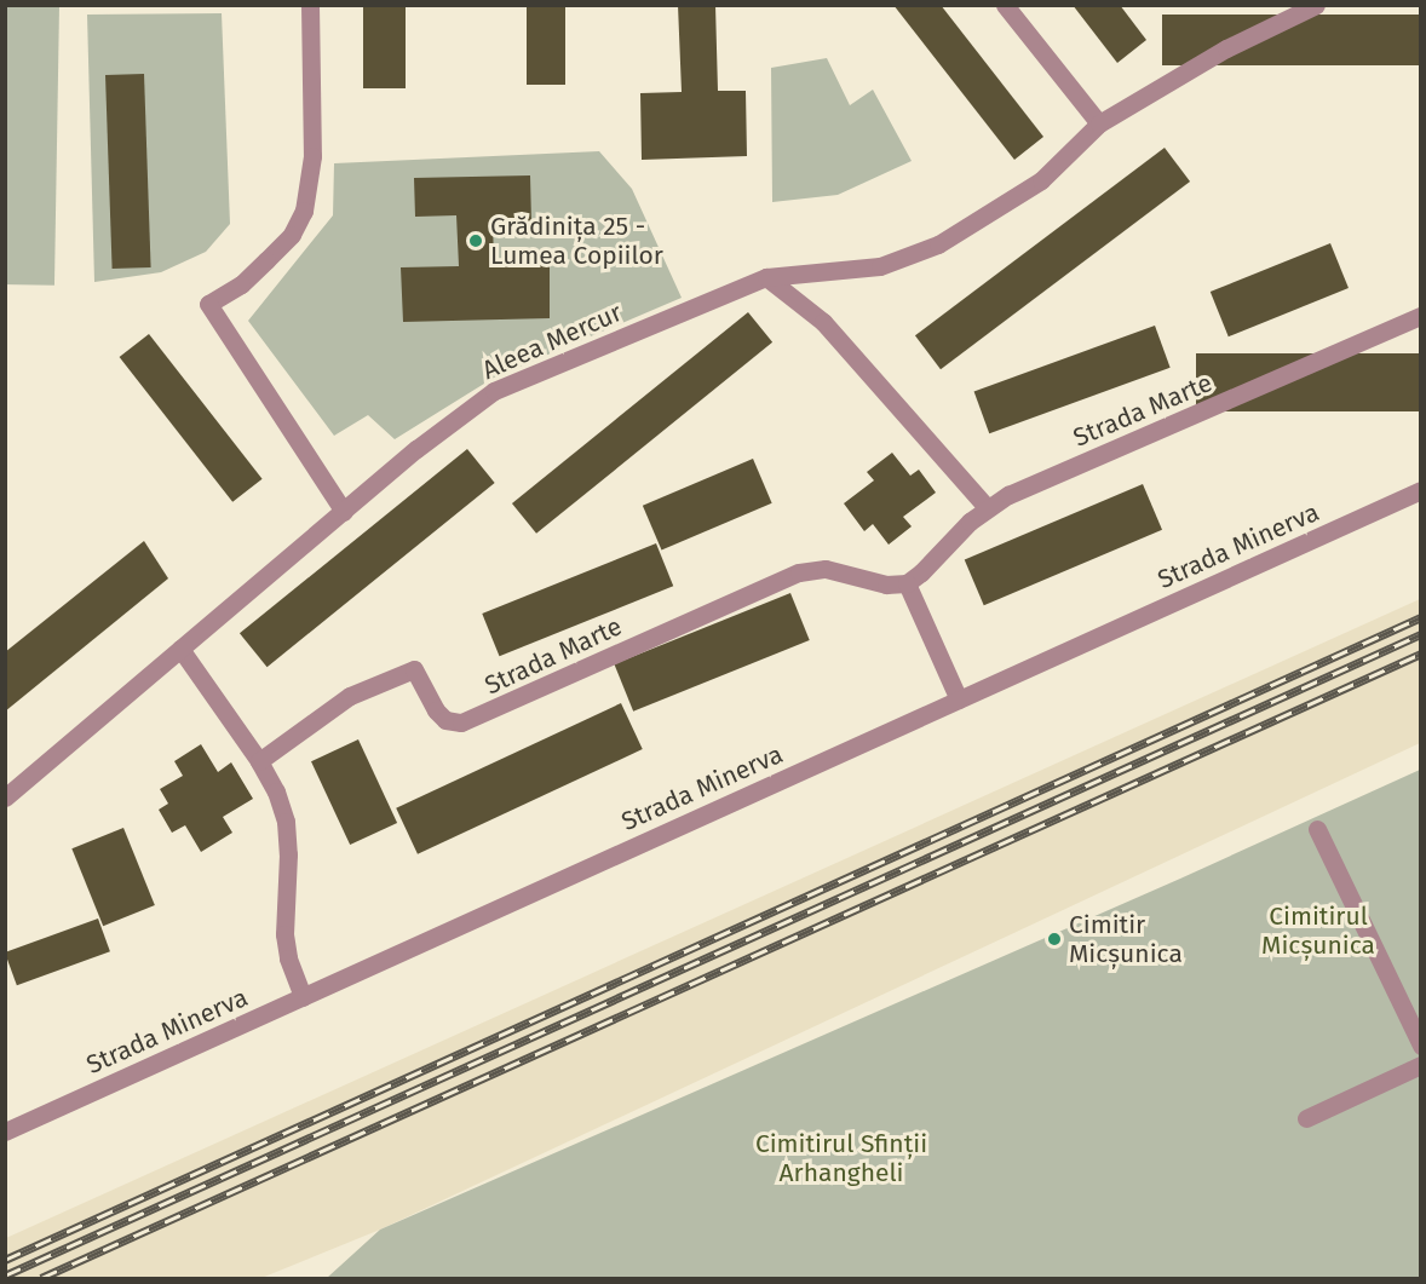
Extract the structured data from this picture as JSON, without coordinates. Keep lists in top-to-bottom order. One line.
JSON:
{"streets":{"street":["Aleea Mercur","Strada Marte","Strada Minerva"]},"parks":["Cimitirul Micșunica","Cimitirul Sfinții Arhangheli"],"places":["Grădinița 25 - Lumea Copiilor","Cimitir Micșunica"]}
